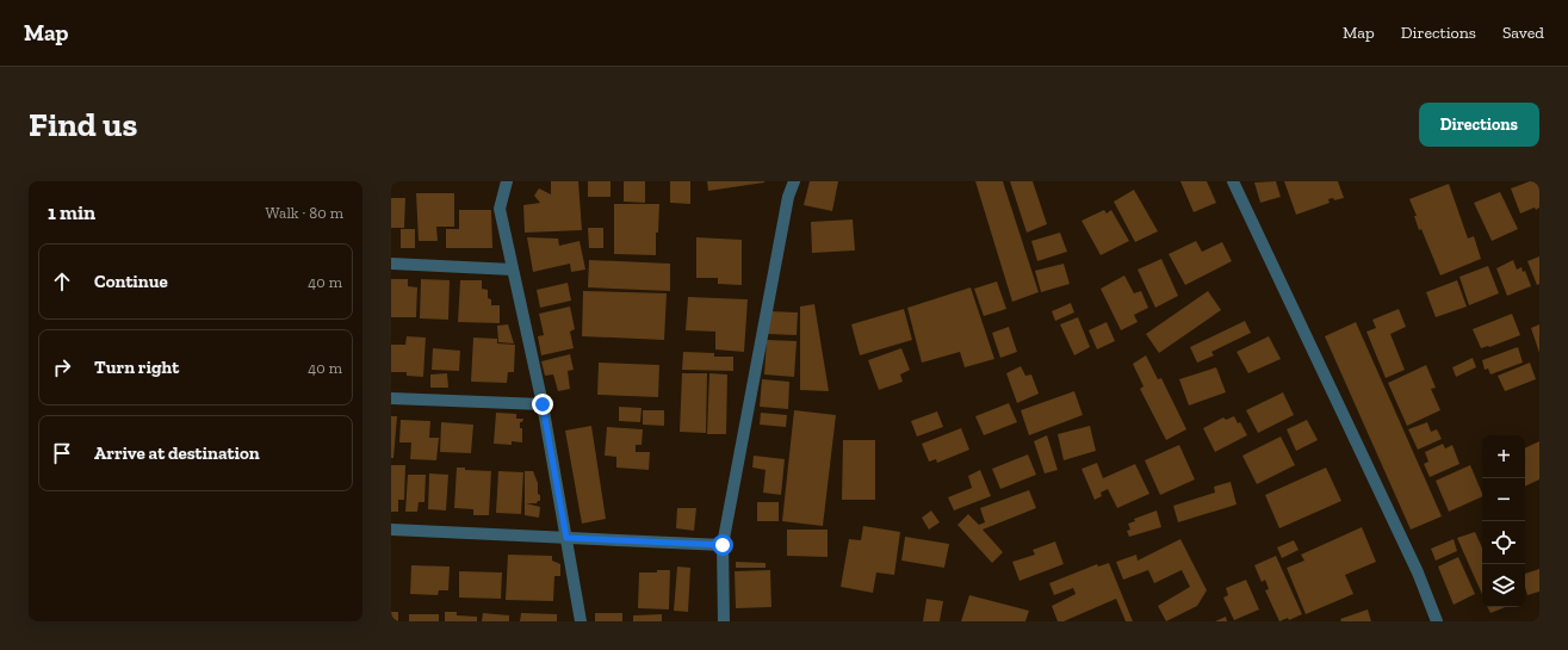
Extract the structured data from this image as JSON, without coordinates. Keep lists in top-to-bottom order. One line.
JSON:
{"page":{"header":"Map","nav":["Map","Directions","Saved"],"buttons":"Directions","title":"Find us","heading":["1 min","Walk · 80 m"],"list":[["Continue","40 m"],["Turn right","40 m"],"Arrive at destination"],"map_buttons":["+","−"]}}
